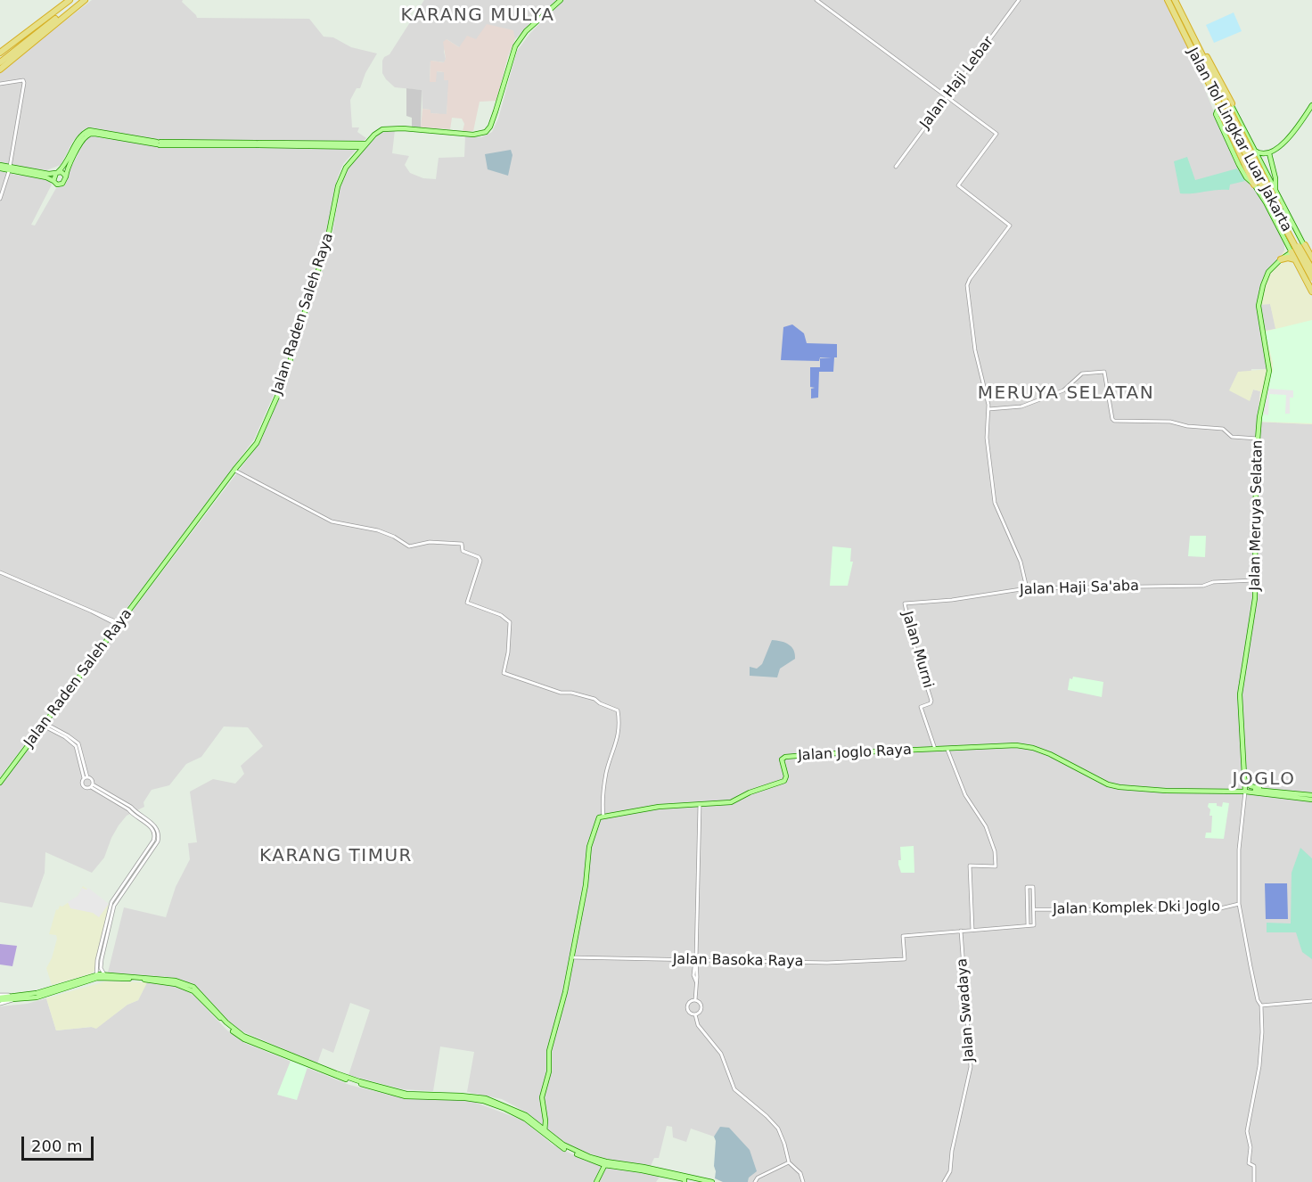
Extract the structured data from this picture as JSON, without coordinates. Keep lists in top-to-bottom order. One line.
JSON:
{"streets":{"highway":["Jalan Tol Lingkar Luar Jakarta"],"main road":["Jalan Raden Saleh Raya","Jalan Meruya Selatan","Jalan Joglo Raya"],"street":["Jalan Haji Lebar","Jalan Haji Sa'aba","Jalan Murni","Jalan Komplek Dki Joglo","Jalan Basoka Raya","Jalan Swadaya"]},"crossings":[["Jalan Meruya Selatan","Jalan Haji Sa'aba"],["Jalan Meruya Selatan","Jalan Joglo Raya"],["Jalan Haji Sa'aba","Jalan Murni"],["Jalan Murni","Jalan Joglo Raya"],["Jalan Basoka Raya","Jalan Swadaya"]],"districts":["KARANG MULYA","MERUYA SELATAN","JOGLO","KARANG TIMUR"],"scale_bar":"200 m"}
